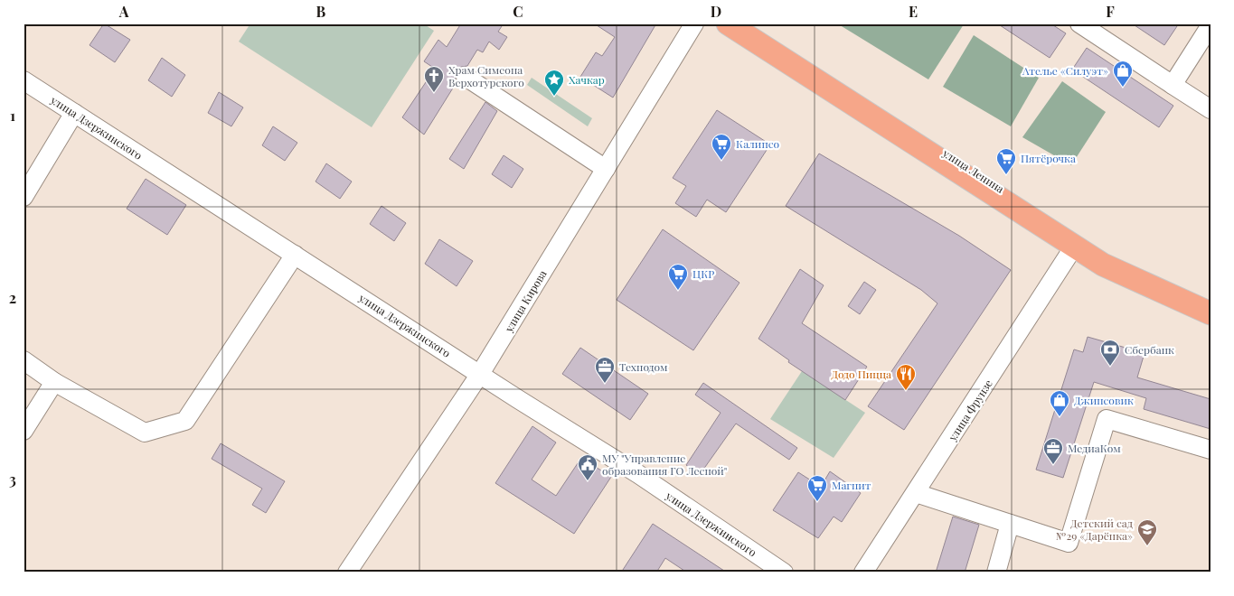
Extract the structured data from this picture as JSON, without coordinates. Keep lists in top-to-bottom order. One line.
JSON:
{"streets":{"main road":["улица Ленина"],"street":["улица Дзержинского","улица Кирова","улица Фрунзе"]},"crossings":[["улица Дзержинского","улица Кирова"],["улица Ленина","улица Фрунзе"]],"places":{"shop":["Ателье «Силуэт»","Джинсовик"],"church":["Храм Симеона Верхотурского"],"place":["Хачкар"],"supermarket":["Калипсо","Пятёрочка","ЦКР","Магнит"],"bank":["Сбербанк"],"office":["Технодом","МедиаКом"],"restaurant":["Додо Пицца"],"public building":["МУ \"Управление образования ГО Лесной\""],"school or university":["Детский сад №29 «Дарёнка»"]},"grid":{"columns":["A","B","C","D","E","F"],"rows":["1","2","3"]}}
